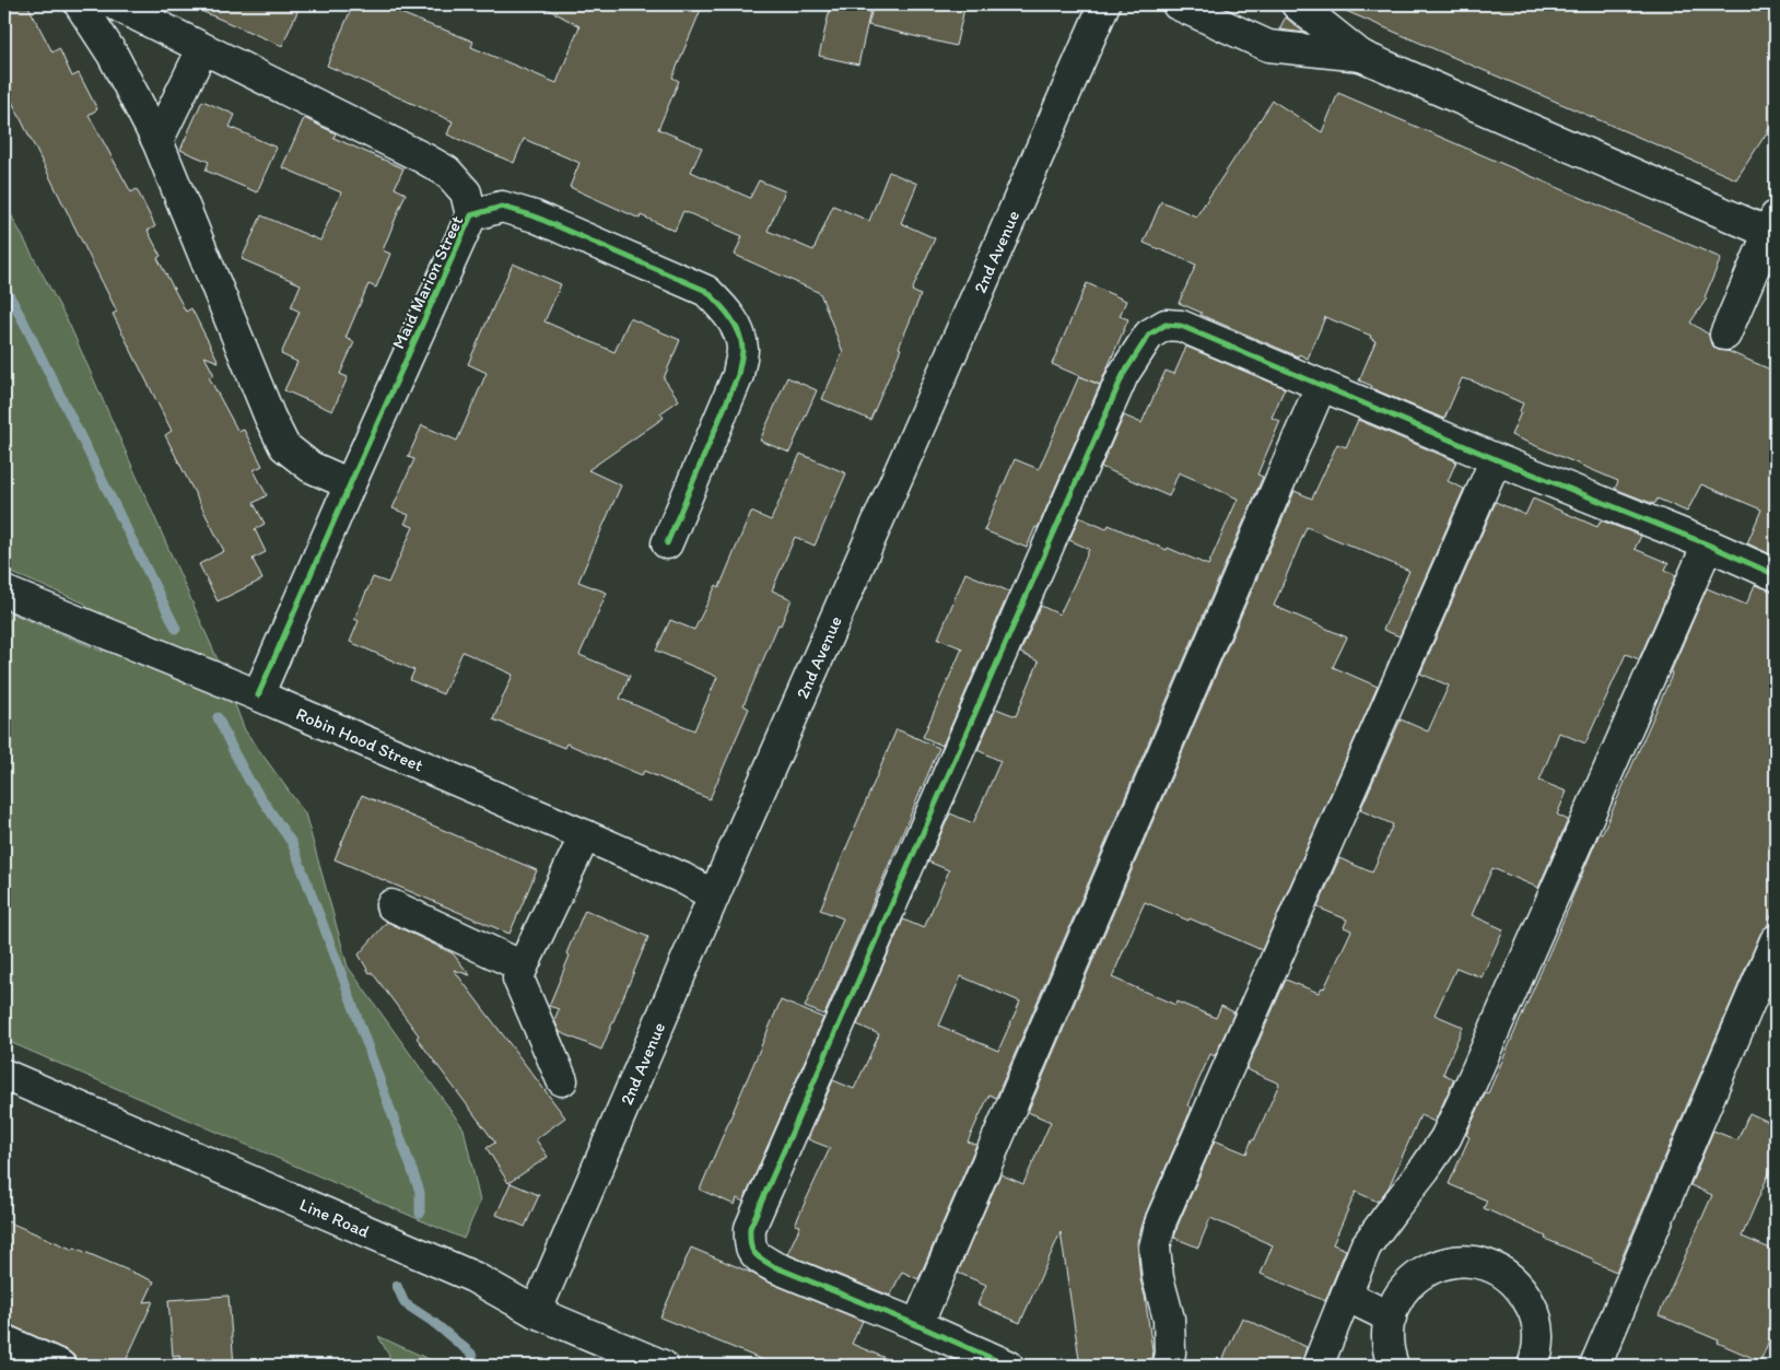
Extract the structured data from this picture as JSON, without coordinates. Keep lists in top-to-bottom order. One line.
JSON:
{"streets":{"street":["2nd Avenue","Maid Marion Street","Robin Hood Street","Line Road"]},"crossings":[["2nd Avenue","Robin Hood Street"],["2nd Avenue","Line Road"],["Maid Marion Street","Robin Hood Street"]]}
